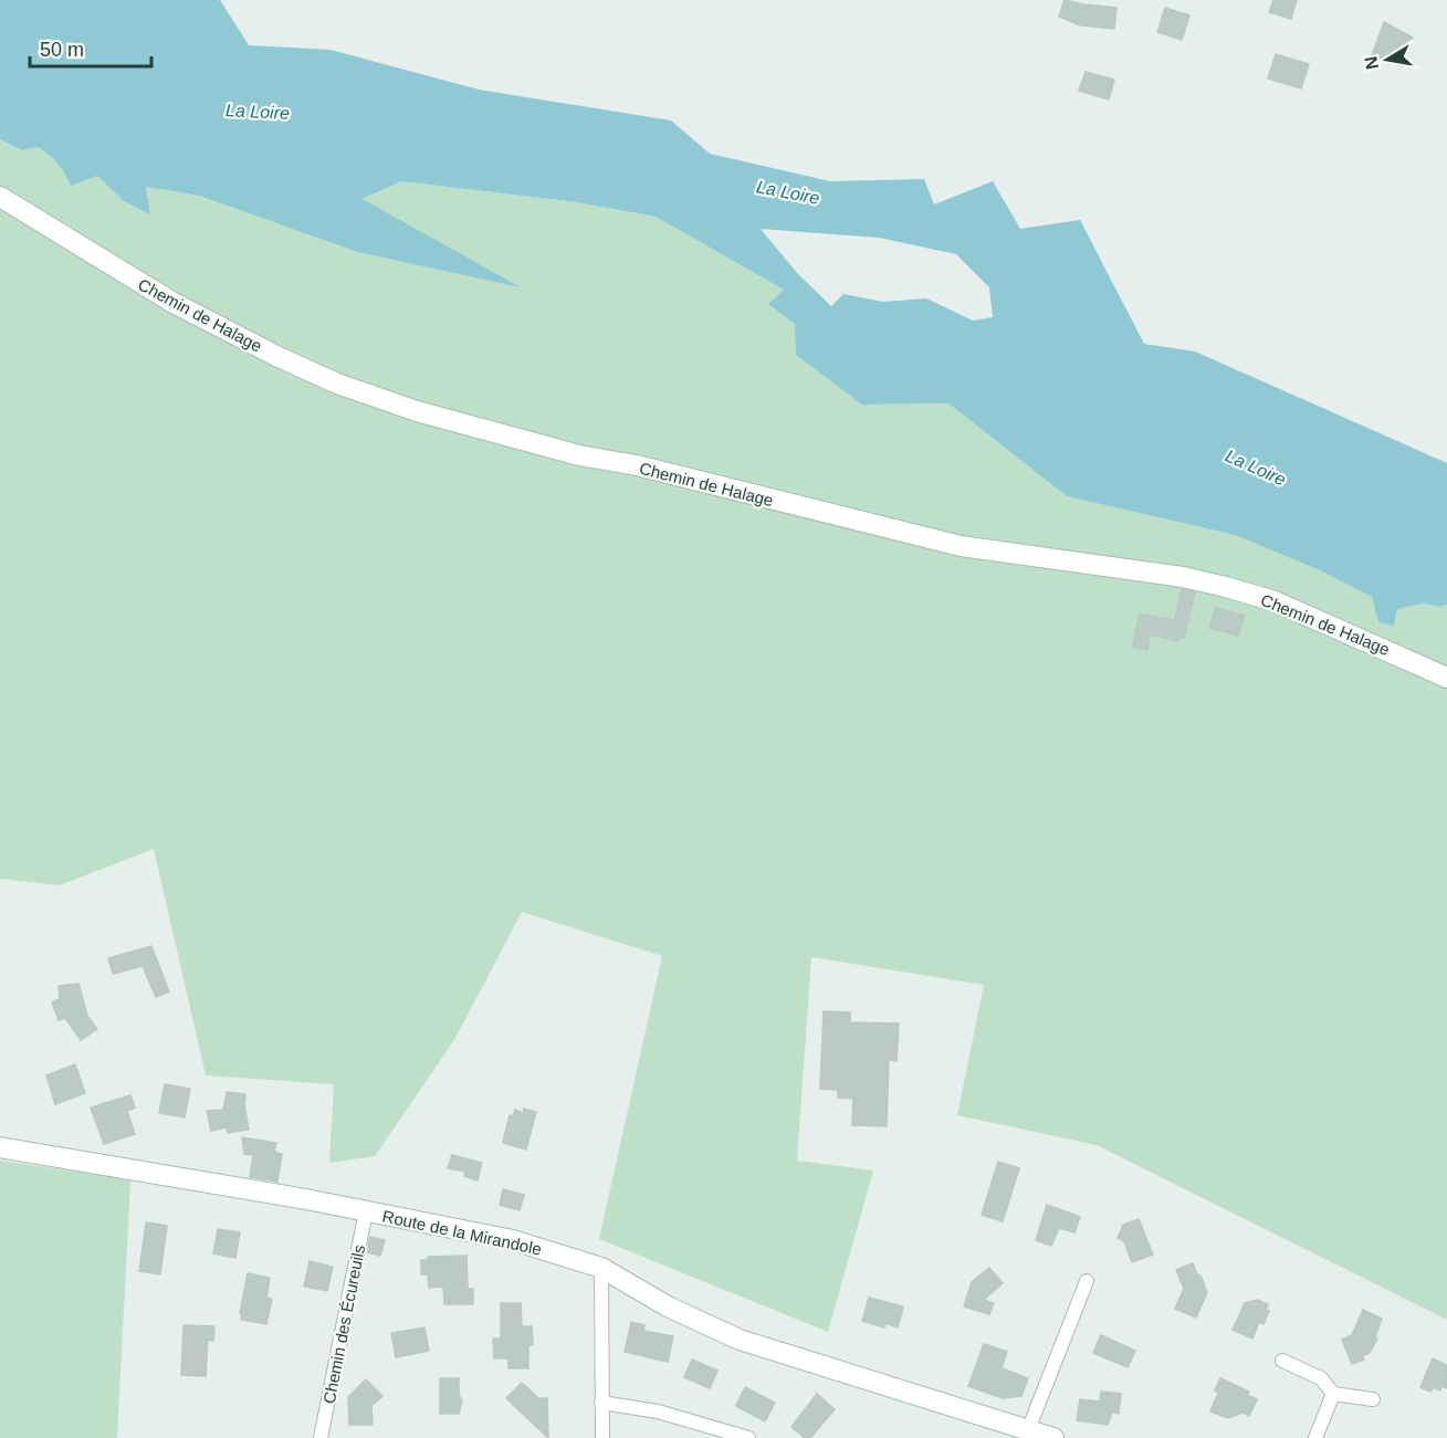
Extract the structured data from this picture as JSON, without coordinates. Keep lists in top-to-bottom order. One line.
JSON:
{"streets":{"main road":["Chemin de Halage","Route de la Mirandole"],"street":["Chemin des Écureuils"]},"crossings":[["Route de la Mirandole","Chemin des Écureuils"]],"water":["La Loire"],"scale_bar":"50 m","north":"left"}
